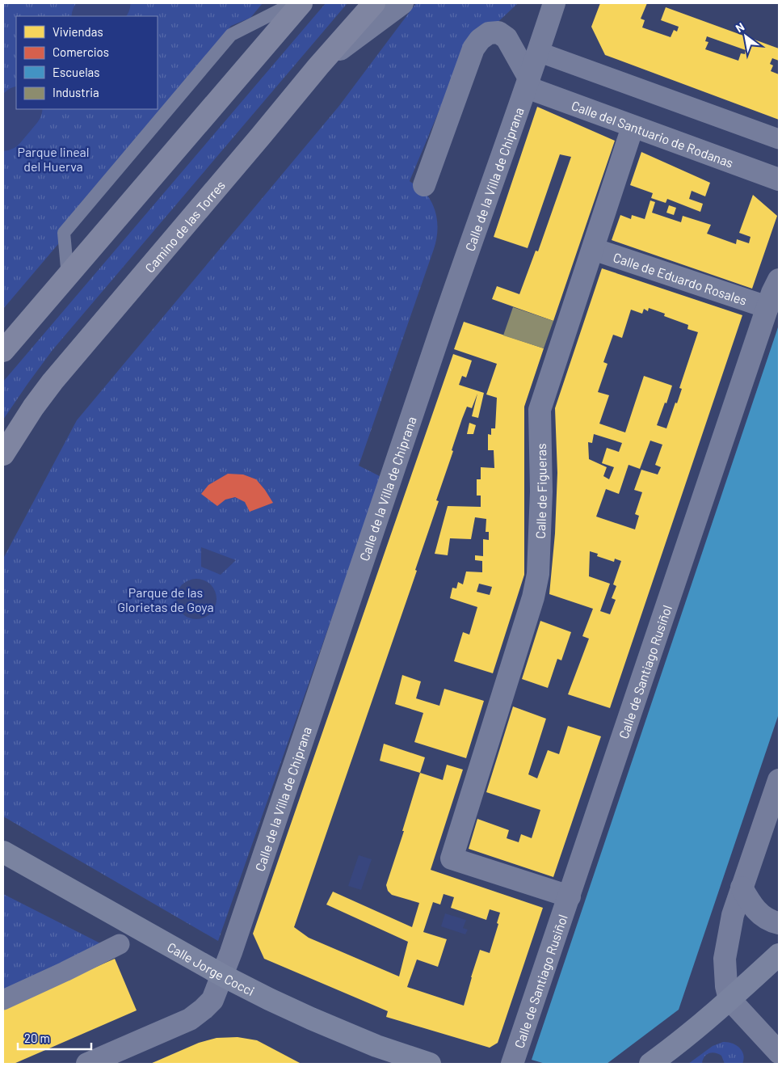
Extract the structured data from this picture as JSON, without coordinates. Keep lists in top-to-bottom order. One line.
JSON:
{"streets":{"main road":["Camino de las Torres","Calle Jorge Cocci"],"street":["Calle del Santuario de Rodanas","Calle de la Villa de Chiprana","Calle de Eduardo Rosales","Calle de Figueras","Calle de Santiago Rusiñol"]},"crossings":[["Calle del Santuario de Rodanas","Calle de la Villa de Chiprana"],["Calle del Santuario de Rodanas","Calle de Figueras"],["Calle de la Villa de Chiprana","Calle Jorge Cocci"],["Calle de Eduardo Rosales","Calle de Figueras"],["Calle de Eduardo Rosales","Calle de Santiago Rusiñol"],["Calle de Figueras","Calle de Santiago Rusiñol"]],"parks":["Parque lineal del Huerva","Parque de las Glorietas de Goya"],"legend":["Viviendas","Comercios","Escuelas","Industria"],"scale_bar":"20 m","north":"top left"}
